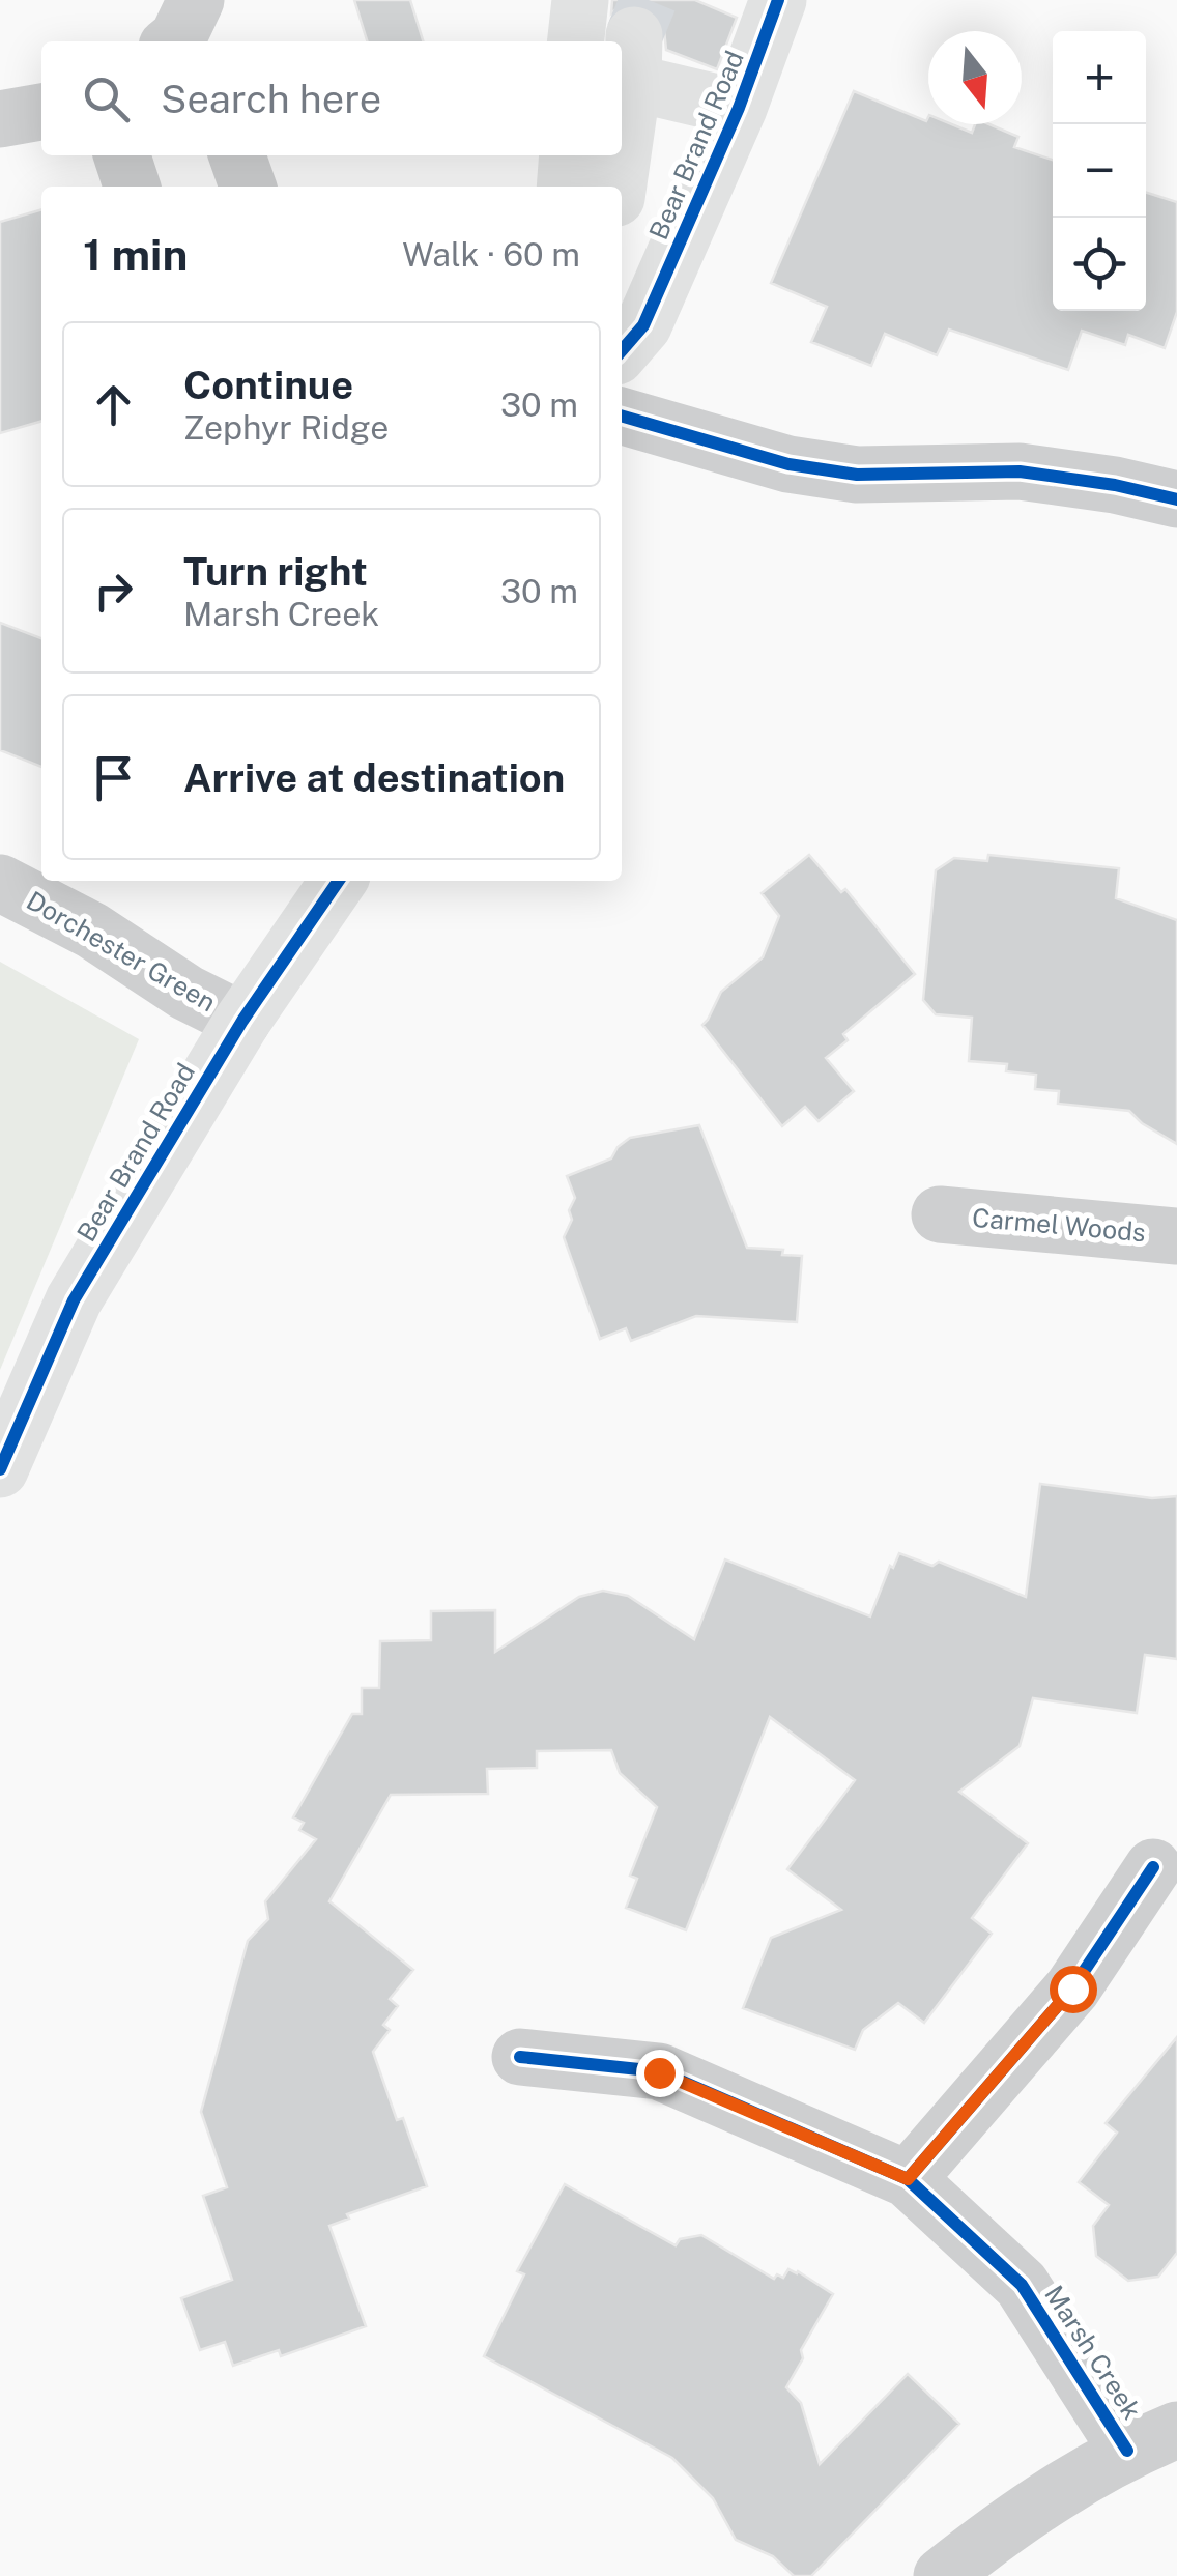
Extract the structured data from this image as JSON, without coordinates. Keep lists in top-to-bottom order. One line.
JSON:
{"streets":{"street":["Bear Brand Road","Dorchester Green","Carmel Woods","Marsh Creek"]},"crossings":[["Bear Brand Road","Dorchester Green"]],"north":"bottom","page":{"map_buttons":["+","−"],"search":"Search here","heading":["1 min","Walk · 60 m"],"list":[["Continue","Zephyr Ridge","30 m"],["Turn right","Marsh Creek","30 m"],"Arrive at destination"]}}
